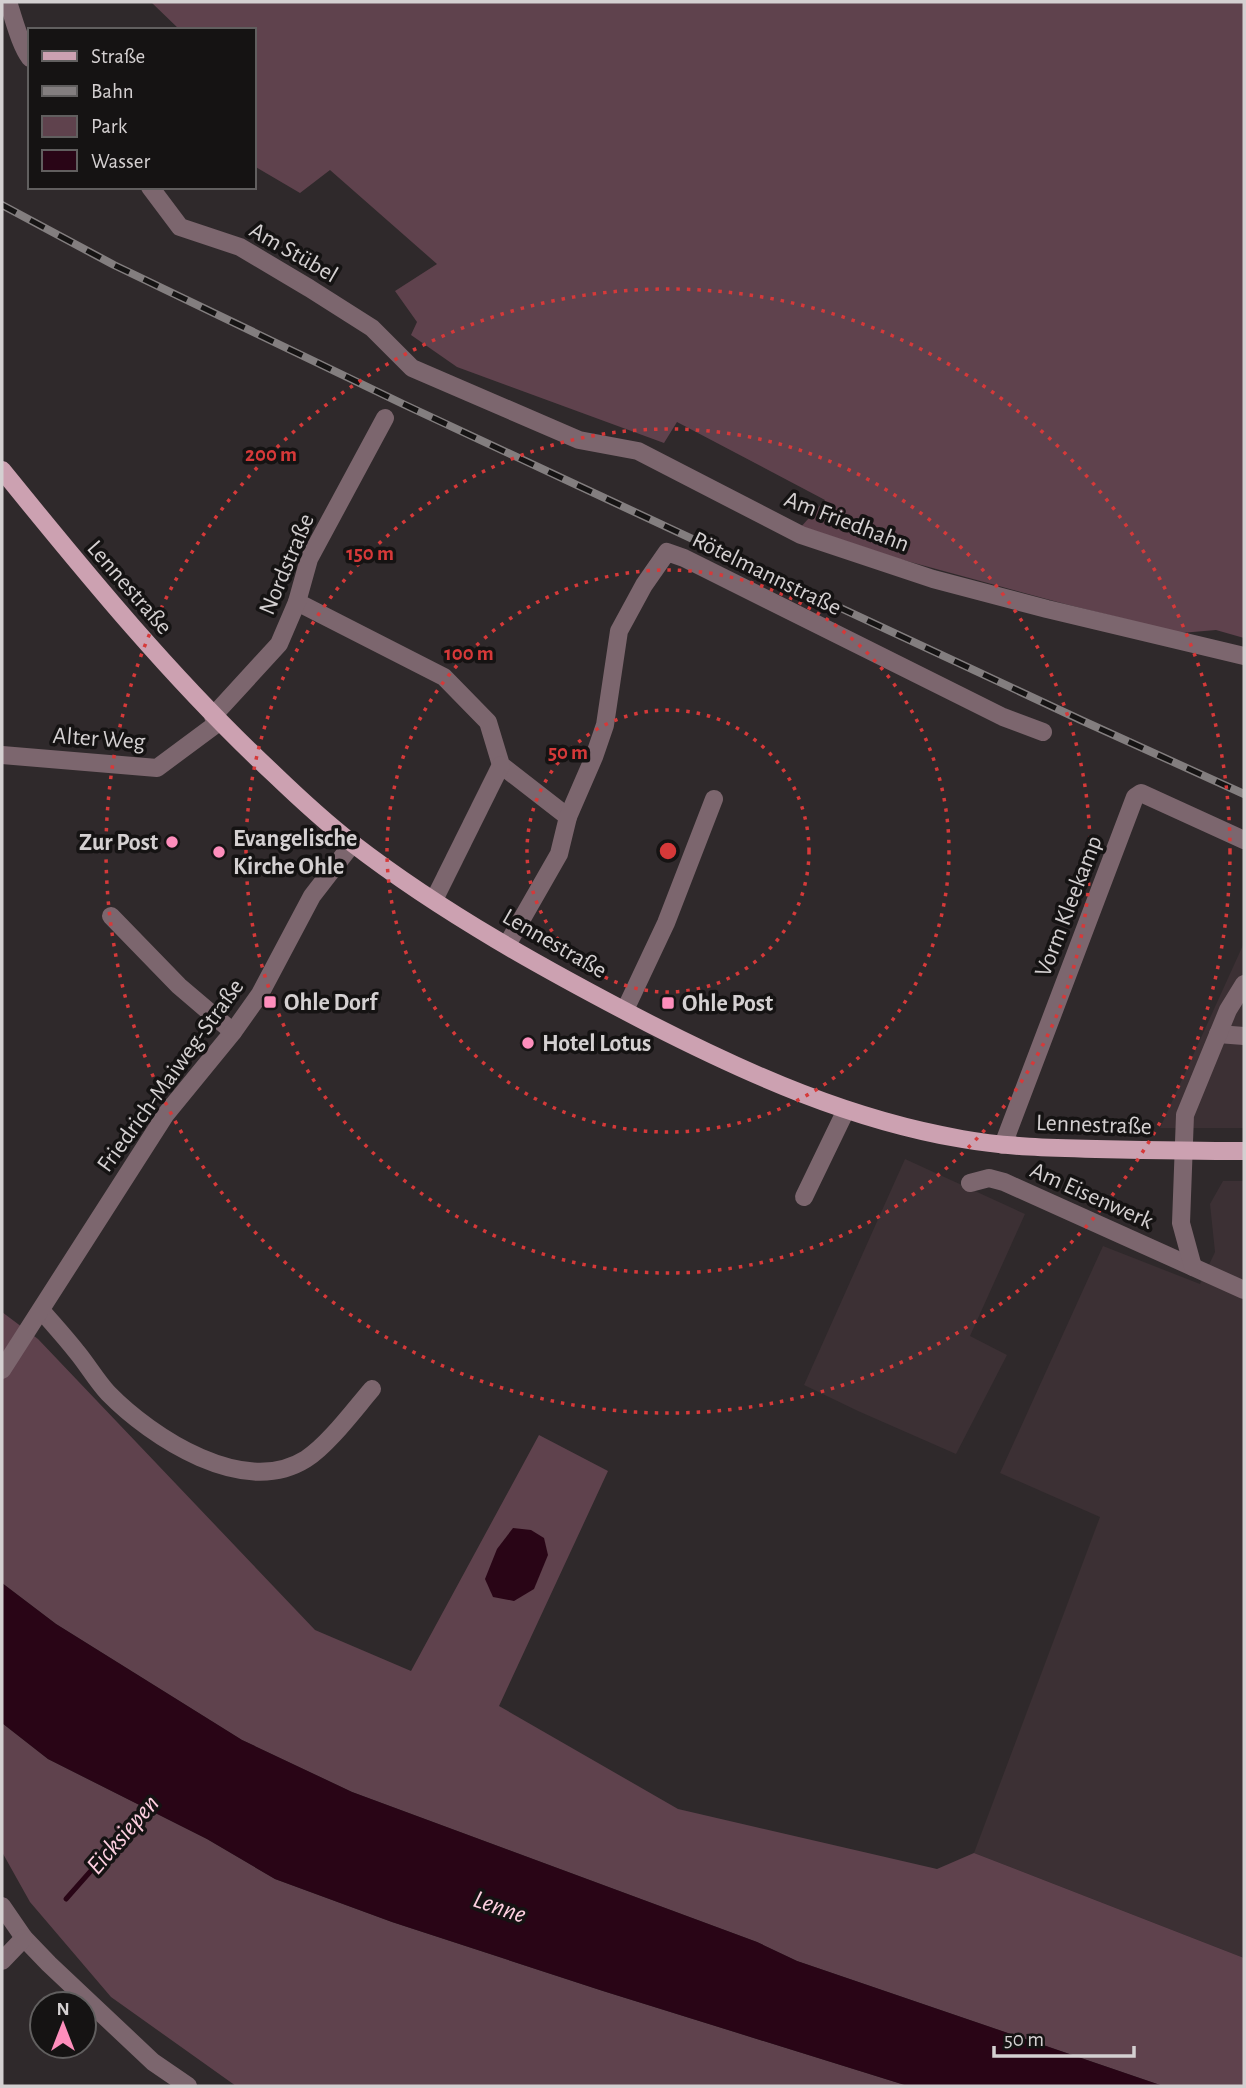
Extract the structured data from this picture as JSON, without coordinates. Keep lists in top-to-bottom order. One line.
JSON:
{"streets":{"main road":["Lennestraße"],"street":["Am Stübel","Am Friedhahn","Nordstraße","Rötelmannstraße","Alter Weg","Vorm Kleekamp","Friedrich-Maiweg-Straße","Am Eisenwerk"]},"crossings":[["Am Stübel","Am Friedhahn"],["Nordstraße","Lennestraße"],["Nordstraße","Alter Weg"],["Rötelmannstraße","Lennestraße"],["Lennestraße","Alter Weg"],["Lennestraße","Vorm Kleekamp"],["Lennestraße","Friedrich-Maiweg-Straße"],["Lennestraße","Am Eisenwerk"]],"water":["Eicksiepen","Lenne"],"places":{"other":["Zur Post","Evangelische Kirche Ohle","Hotel Lotus"],"transit":["Ohle Dorf","Ohle Post"]},"legend":["Straße","Bahn","Park","Wasser"],"scale_bar":"50 m","north":"top","rings":["200 m","150 m","100 m","50 m"]}
